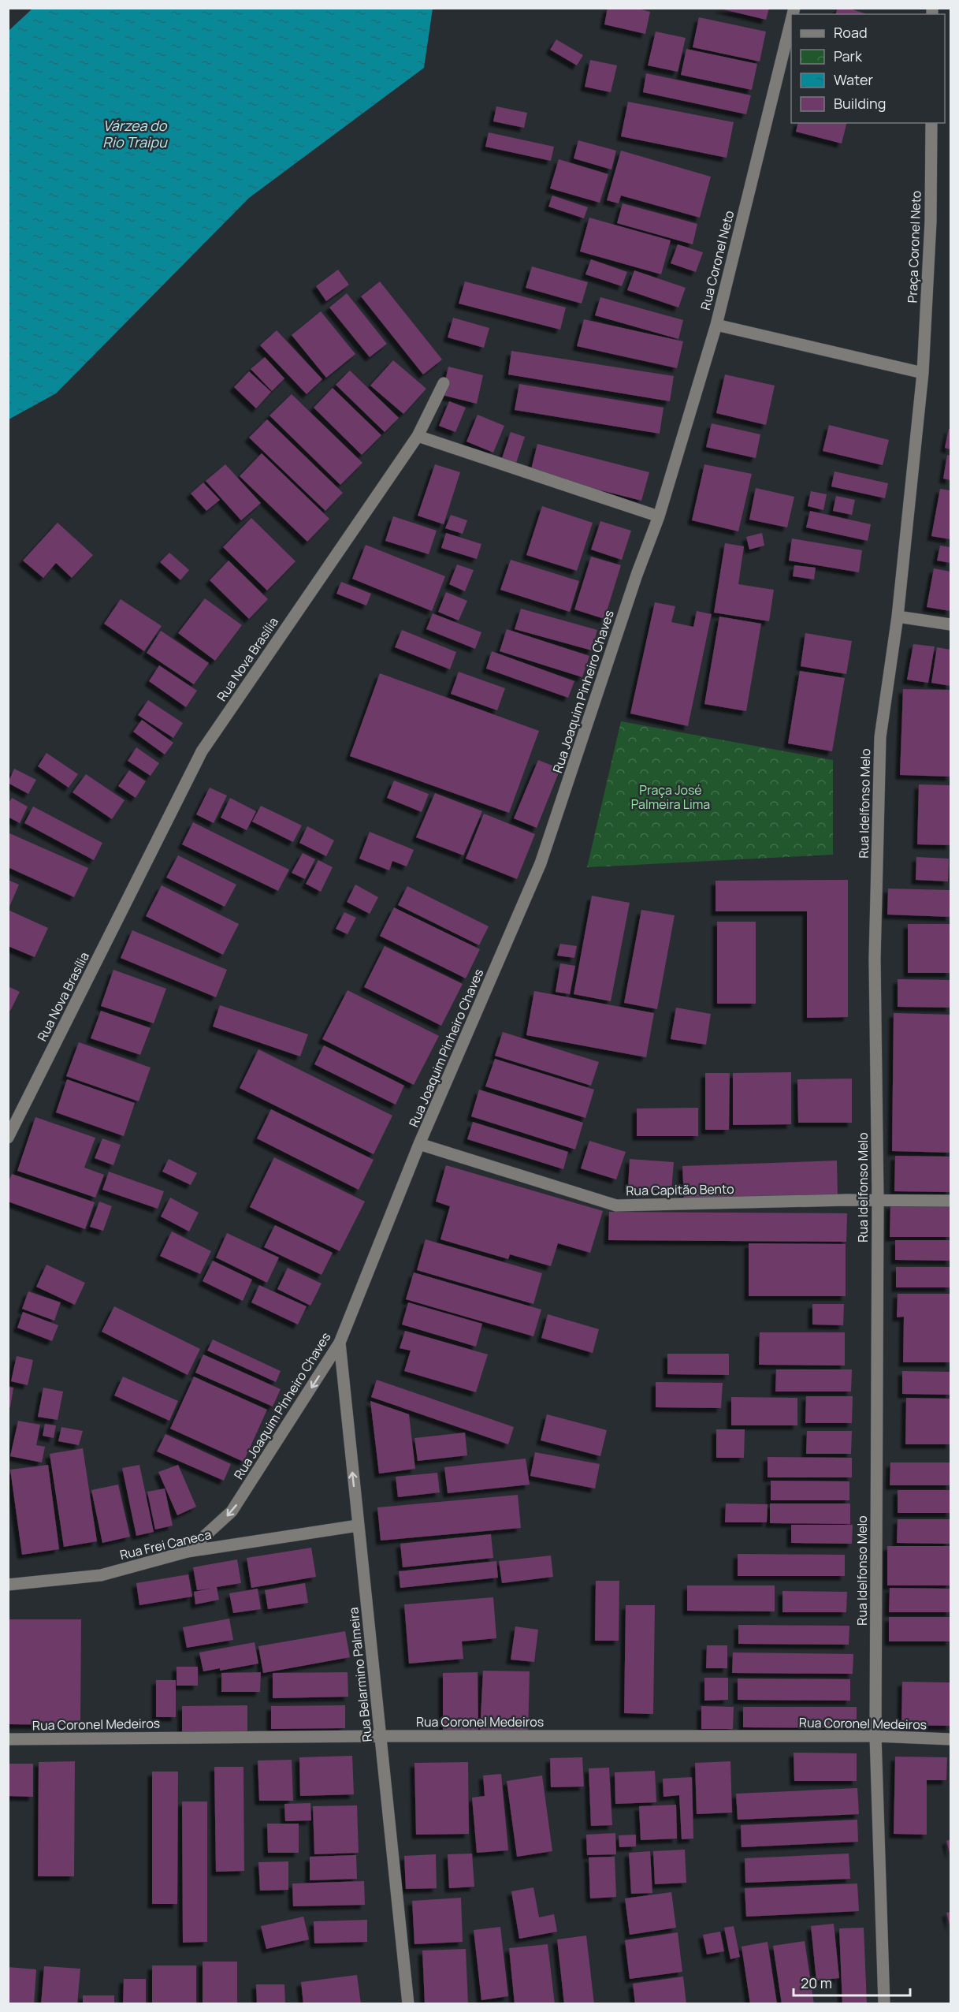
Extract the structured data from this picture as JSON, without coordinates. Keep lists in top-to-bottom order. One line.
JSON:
{"streets":{"street":["Praça Coronel Neto","Rua Coronel Neto","Rua Nova Brasília","Rua Joaquim Pinheiro Chaves","Rua Idelfonso Melo","Rua Capitão Bento","Rua Frei Caneca","Rua Belarmino Palmeira","Rua Coronel Medeiros"]},"crossings":[["Praça Coronel Neto","Rua Idelfonso Melo"],["Rua Coronel Neto","Rua Joaquim Pinheiro Chaves"],["Rua Joaquim Pinheiro Chaves","Rua Capitão Bento"],["Rua Joaquim Pinheiro Chaves","Rua Frei Caneca"],["Rua Joaquim Pinheiro Chaves","Rua Belarmino Palmeira"],["Rua Idelfonso Melo","Rua Capitão Bento"],["Rua Idelfonso Melo","Rua Coronel Medeiros"],["Rua Frei Caneca","Rua Belarmino Palmeira"],["Rua Belarmino Palmeira","Rua Coronel Medeiros"]],"water":["Várzea do Rio Traipu"],"parks":["Praça José Palmeira Lima"],"legend":["Road","Park","Water","Building"],"scale_bar":"20 m"}
